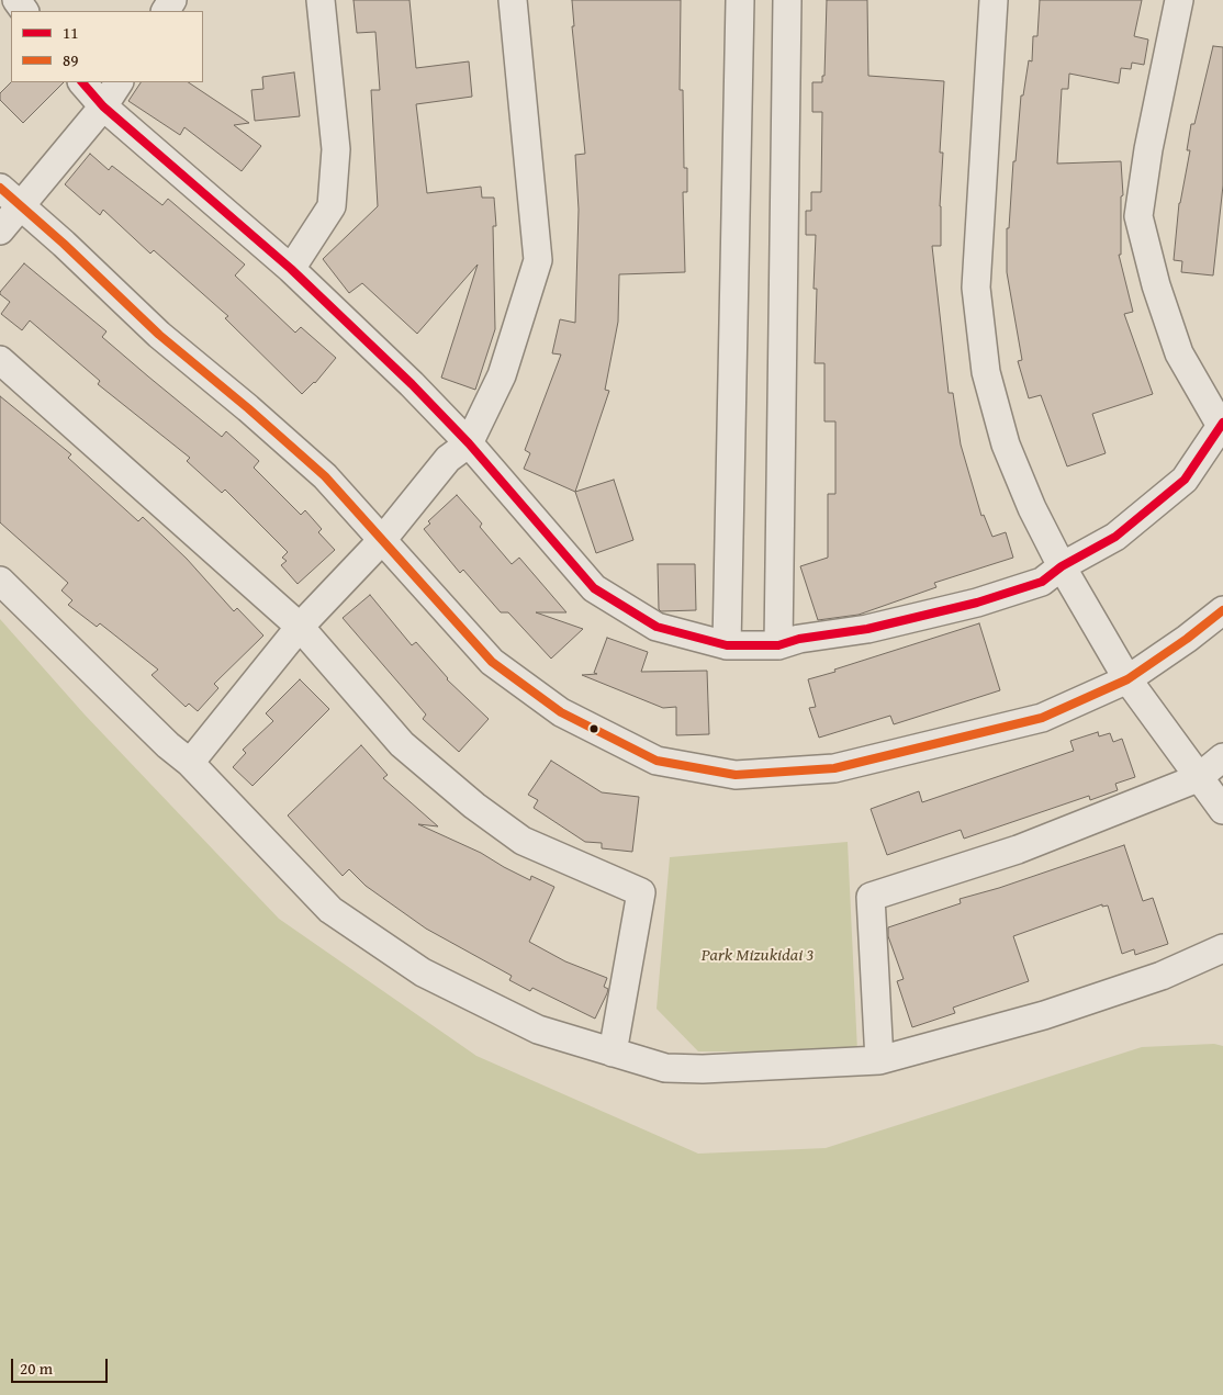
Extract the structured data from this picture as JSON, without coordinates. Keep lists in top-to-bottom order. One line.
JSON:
{"parks":["Park Mizukidai 3"],"lines":["transit line 11","transit line 89"],"legend":["11","89"],"scale_bar":"20 m"}
